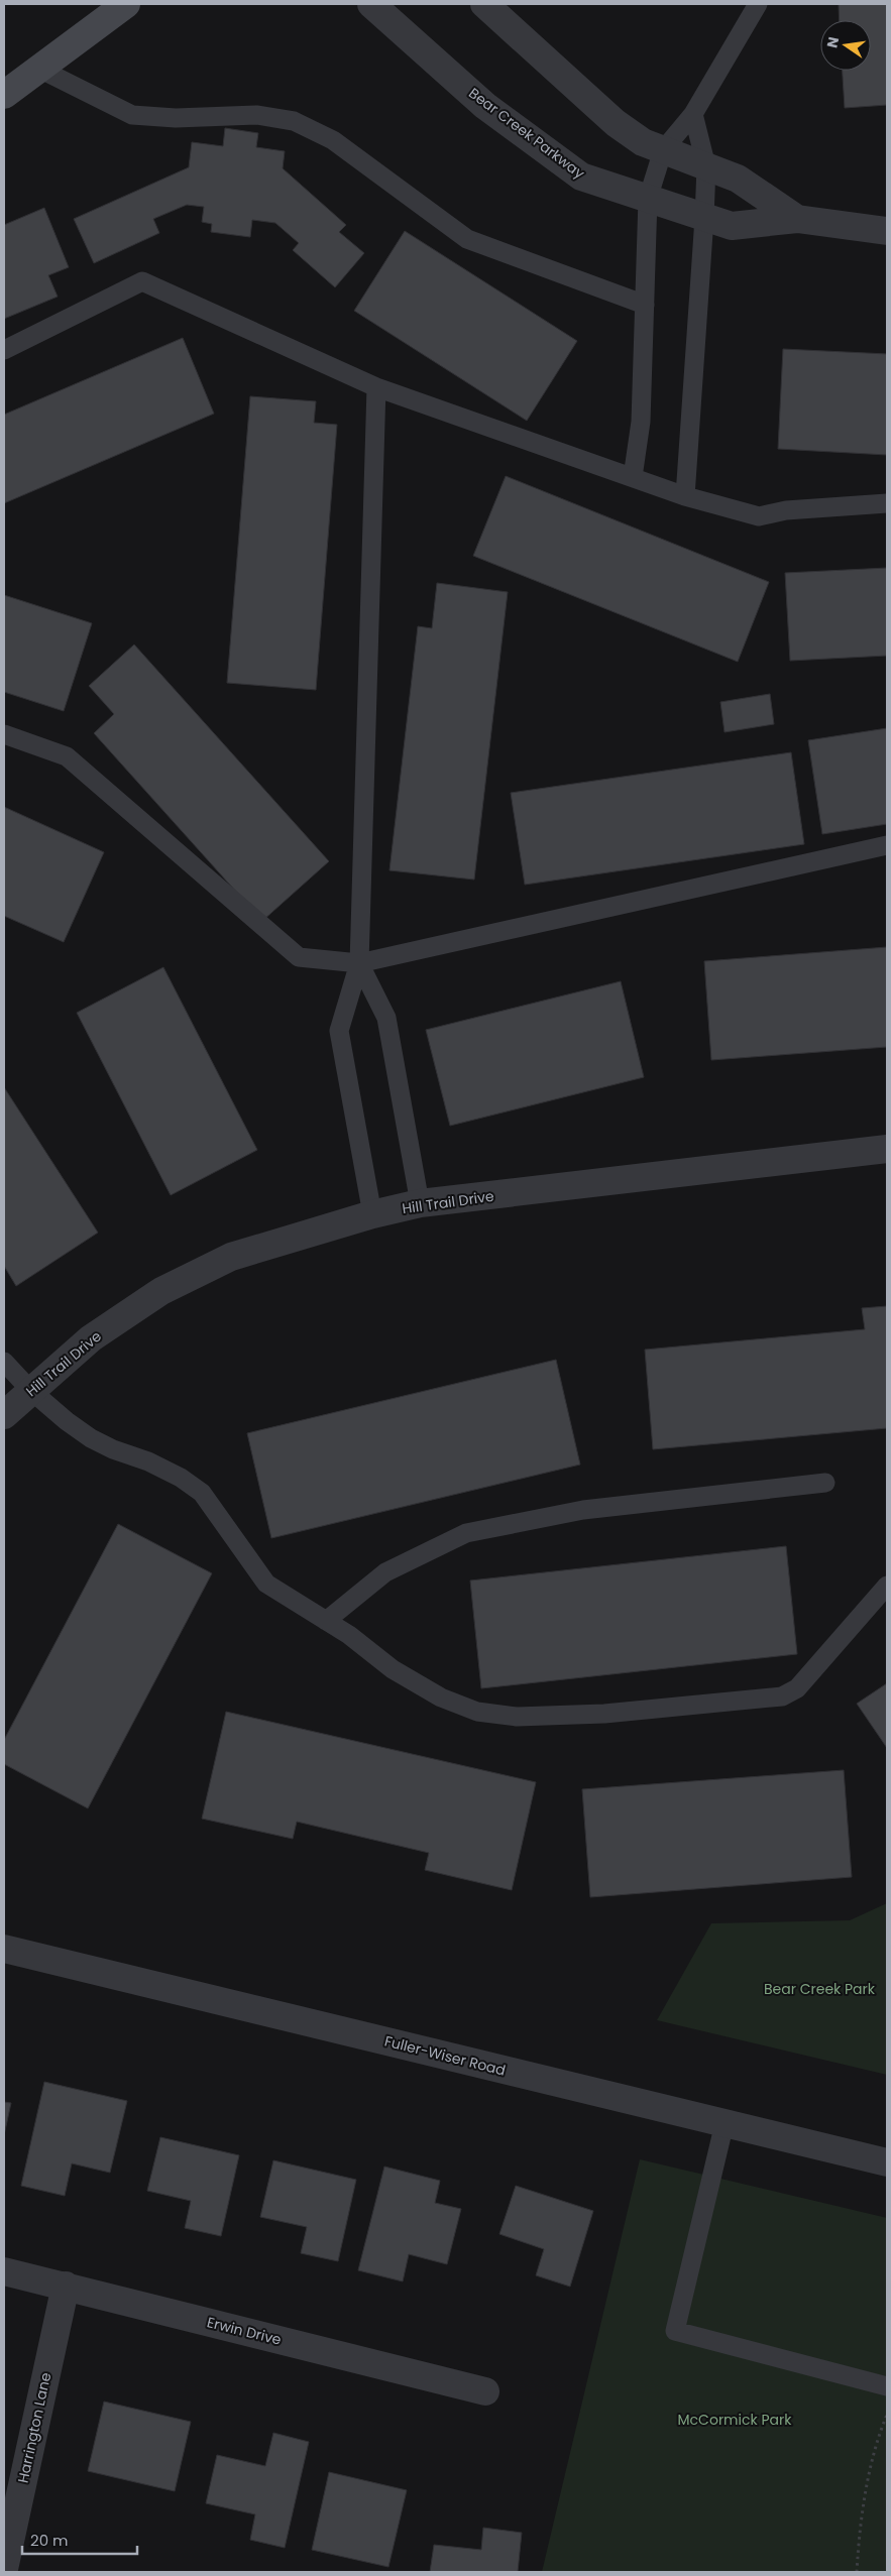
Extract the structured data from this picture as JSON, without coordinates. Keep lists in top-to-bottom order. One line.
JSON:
{"streets":{"street":["Bear Creek Parkway","Hill Trail Drive","Fuller-Wiser Road","Erwin Drive","Harrington Lane"]},"crossings":[["Erwin Drive","Harrington Lane"]],"parks":["Bear Creek Park","McCormick Park"],"scale_bar":"20 m","north":"left"}
